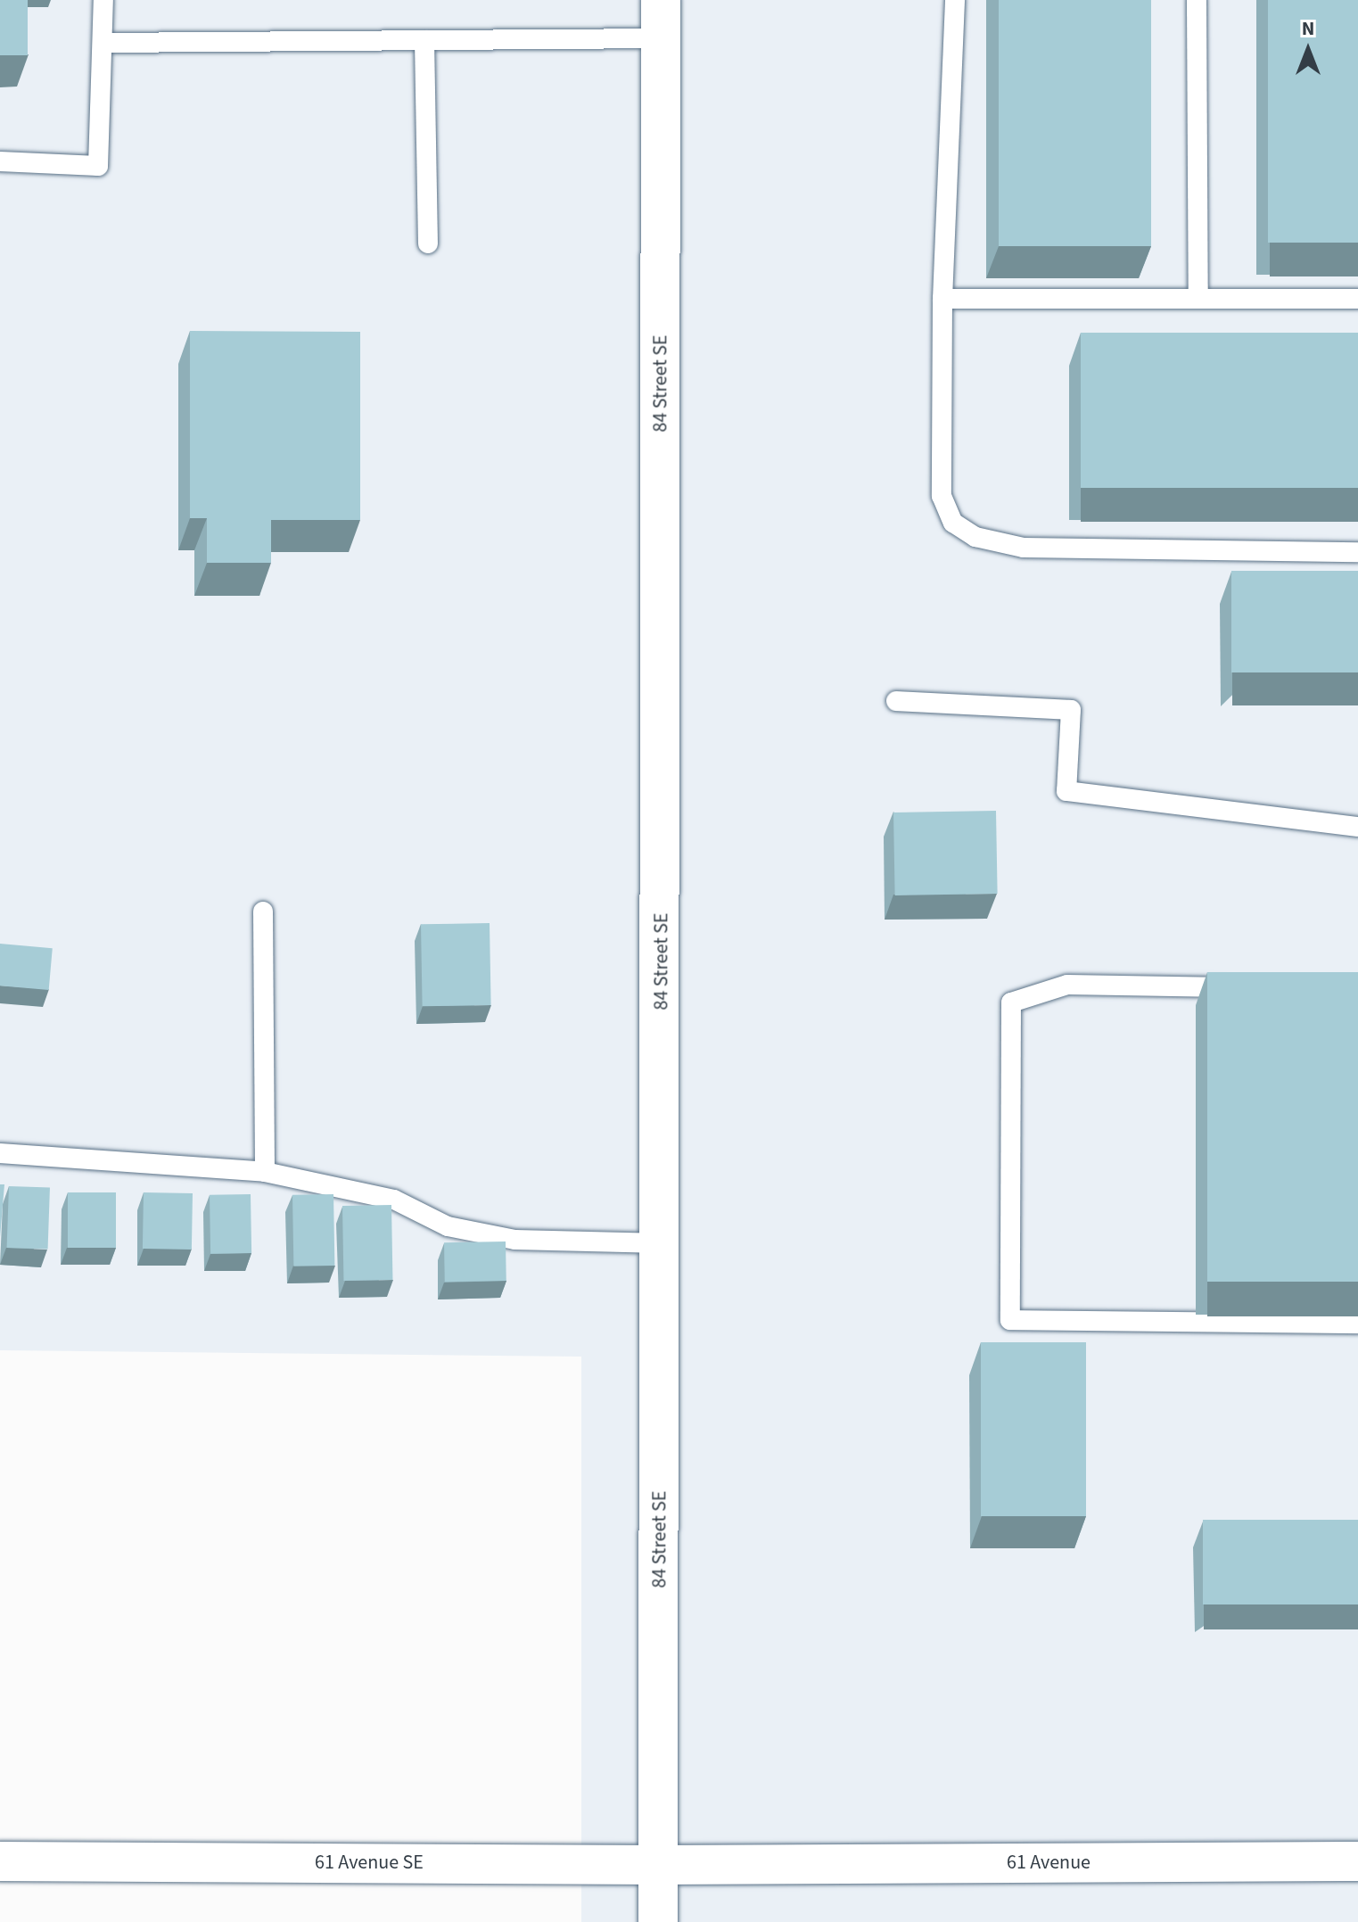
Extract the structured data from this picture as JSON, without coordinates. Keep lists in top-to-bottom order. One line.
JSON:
{"streets":{"street":["84 Street SE","61 Avenue SE","61 Avenue"]},"crossings":[["84 Street SE","61 Avenue SE"],["61 Avenue SE","61 Avenue"]],"north":"top"}
